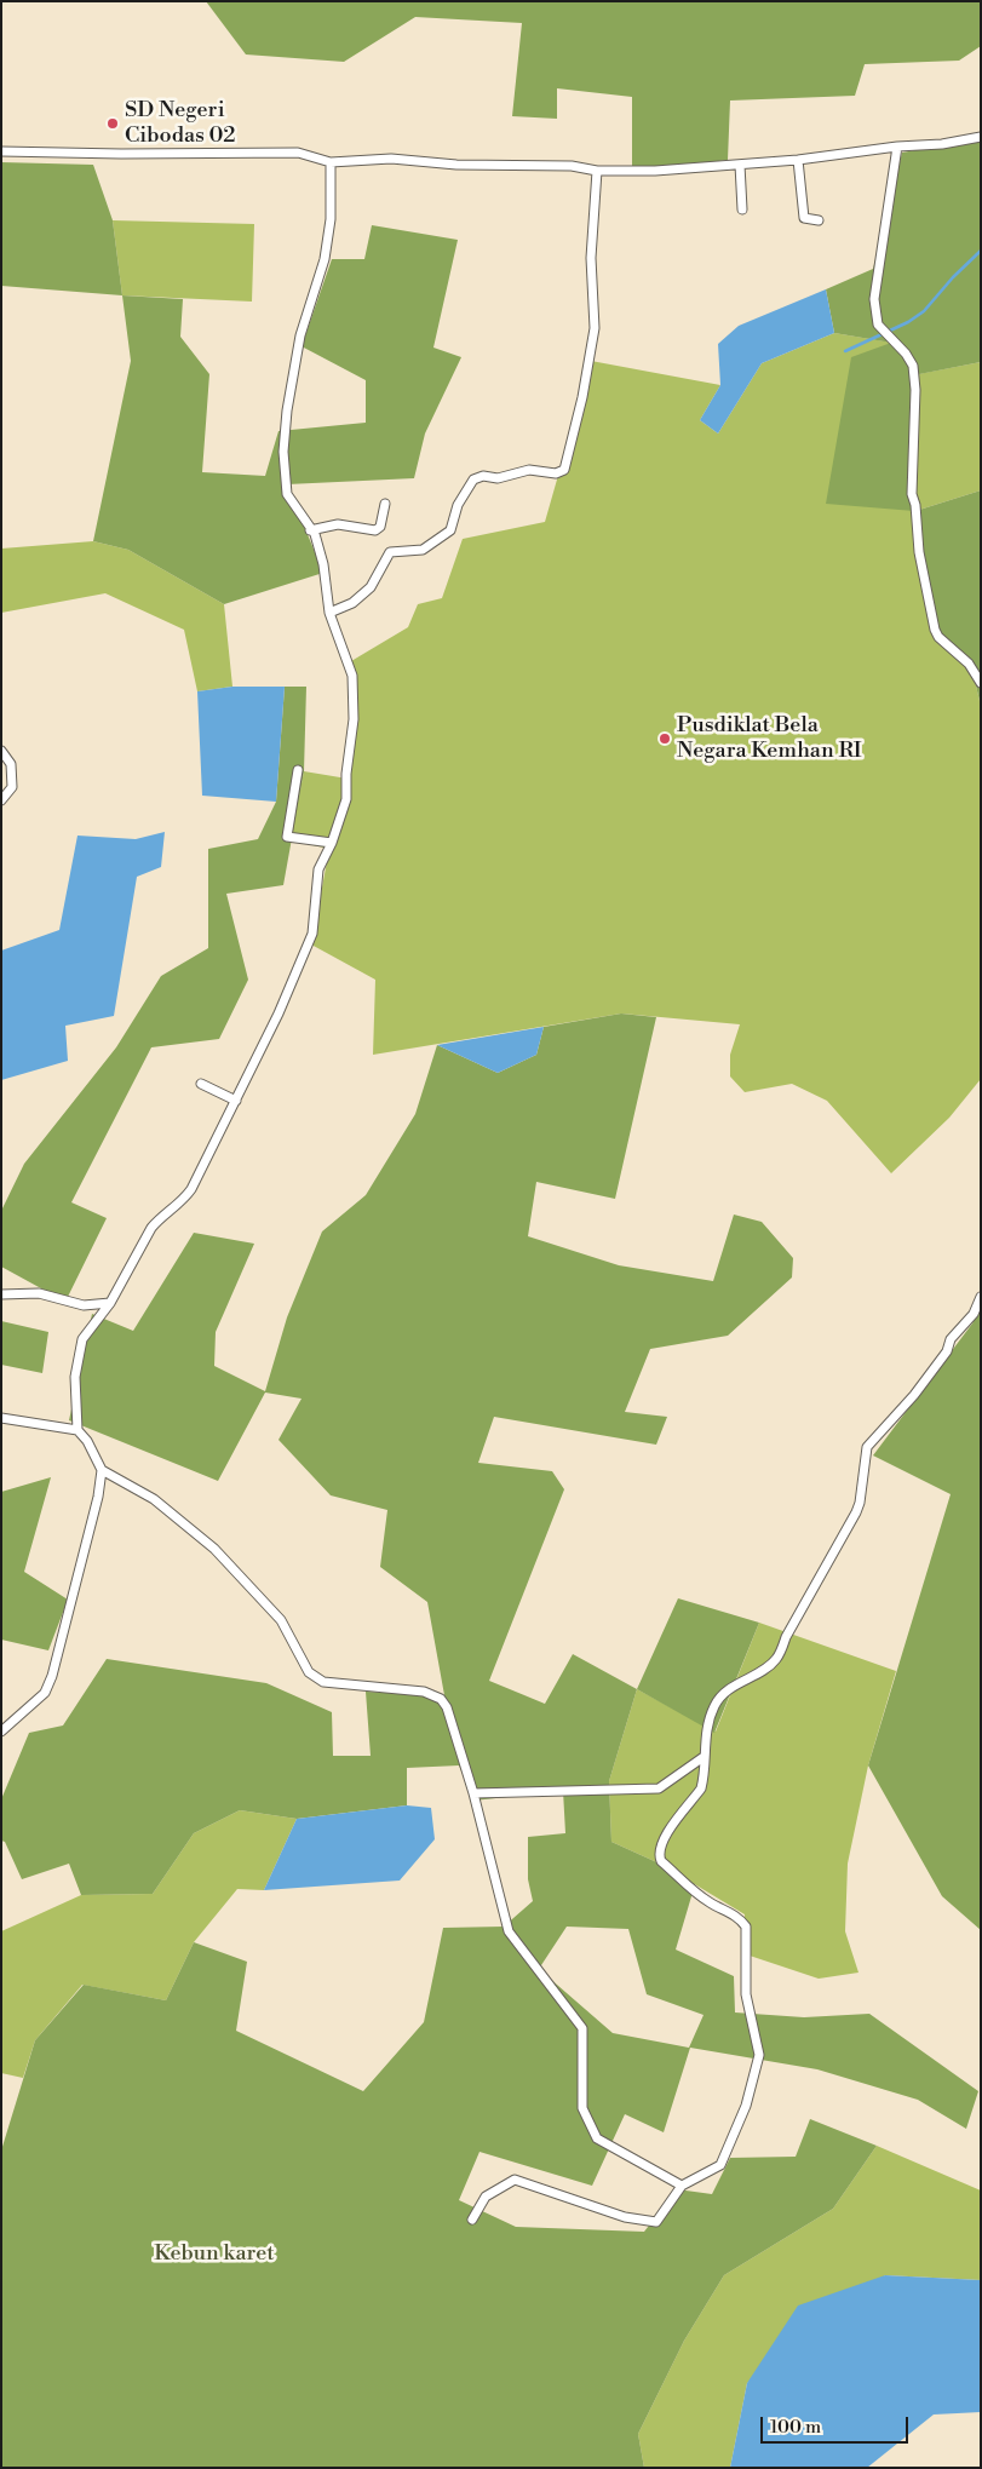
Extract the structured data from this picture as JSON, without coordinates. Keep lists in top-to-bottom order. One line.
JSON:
{"parks":["Kebun karet"],"places":["SD Negeri Cibodas 02","Pusdiklat Bela Negara Kemhan RI"],"scale_bar":"100 m"}
